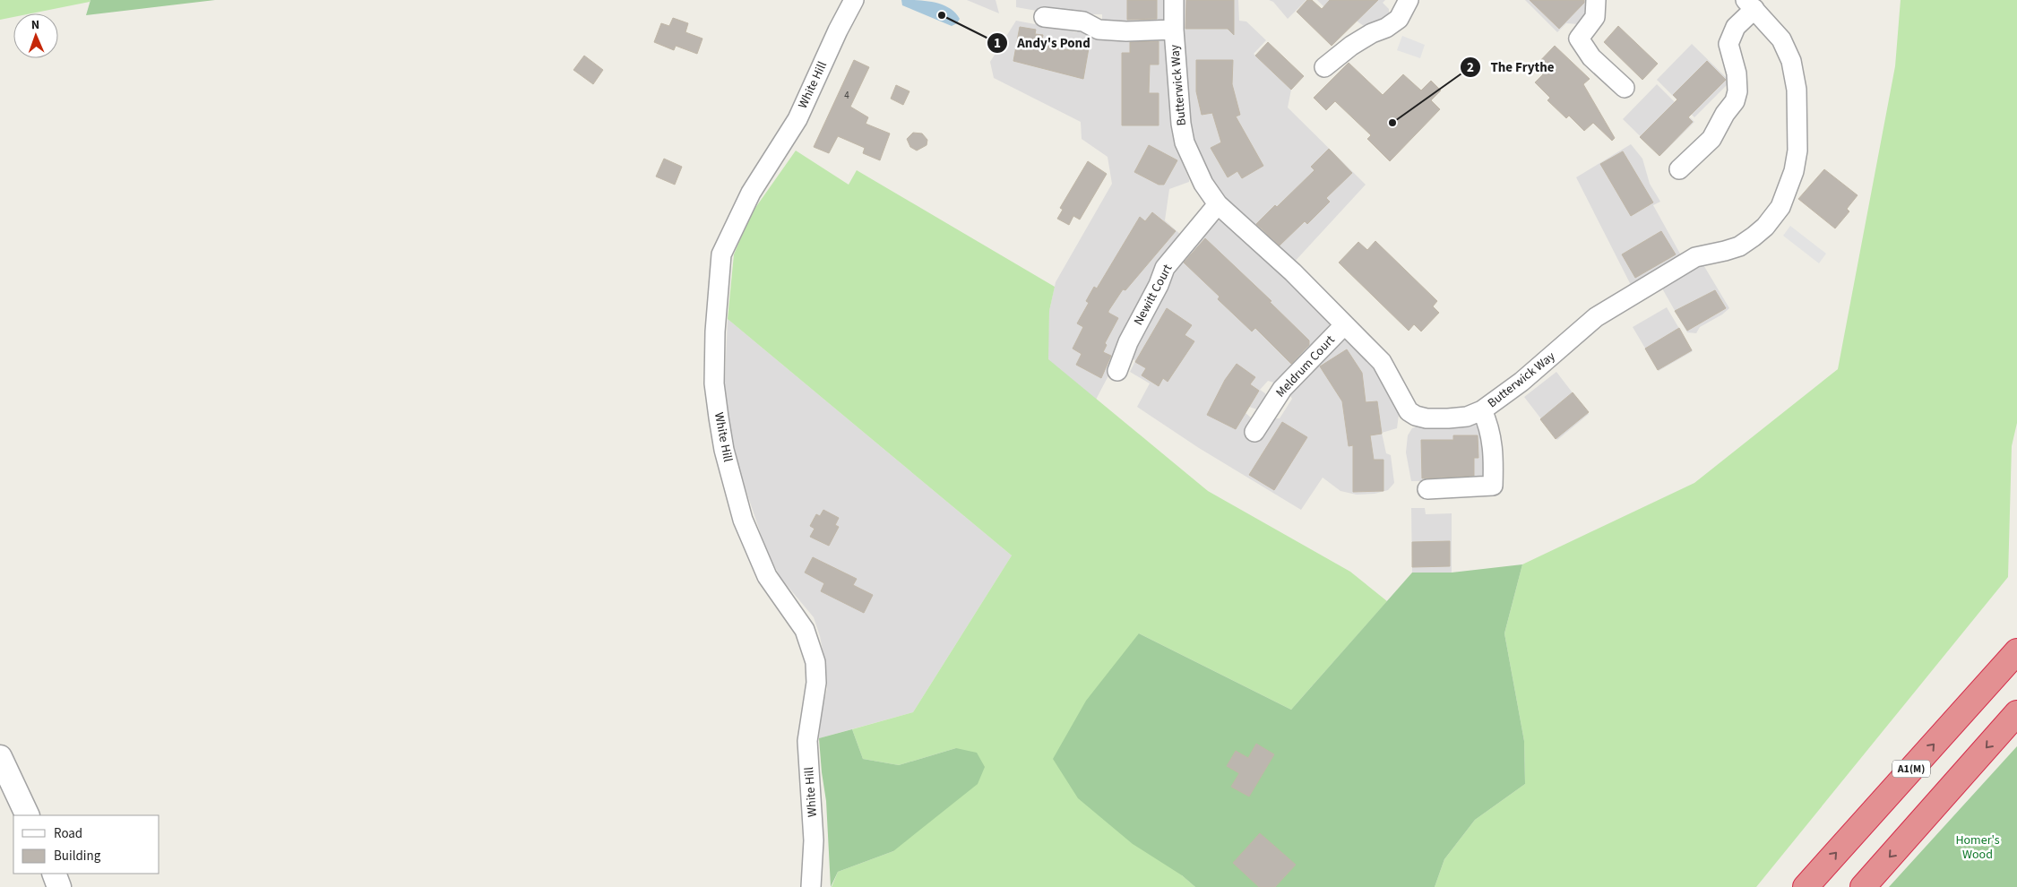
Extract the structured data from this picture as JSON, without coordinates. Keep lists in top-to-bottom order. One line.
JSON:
{"streets":{"highway":["A1(M)"],"street":["White Hill","Butterwick Way","Newitt Court","Meldrum Court"]},"crossings":[["Butterwick Way","Newitt Court"],["Butterwick Way","Meldrum Court"]],"parks":["Homer's Wood"],"places":["Andy's Pond","The Frythe"],"house_numbers":["4"],"legend":["Road","Building"],"north":"top"}
